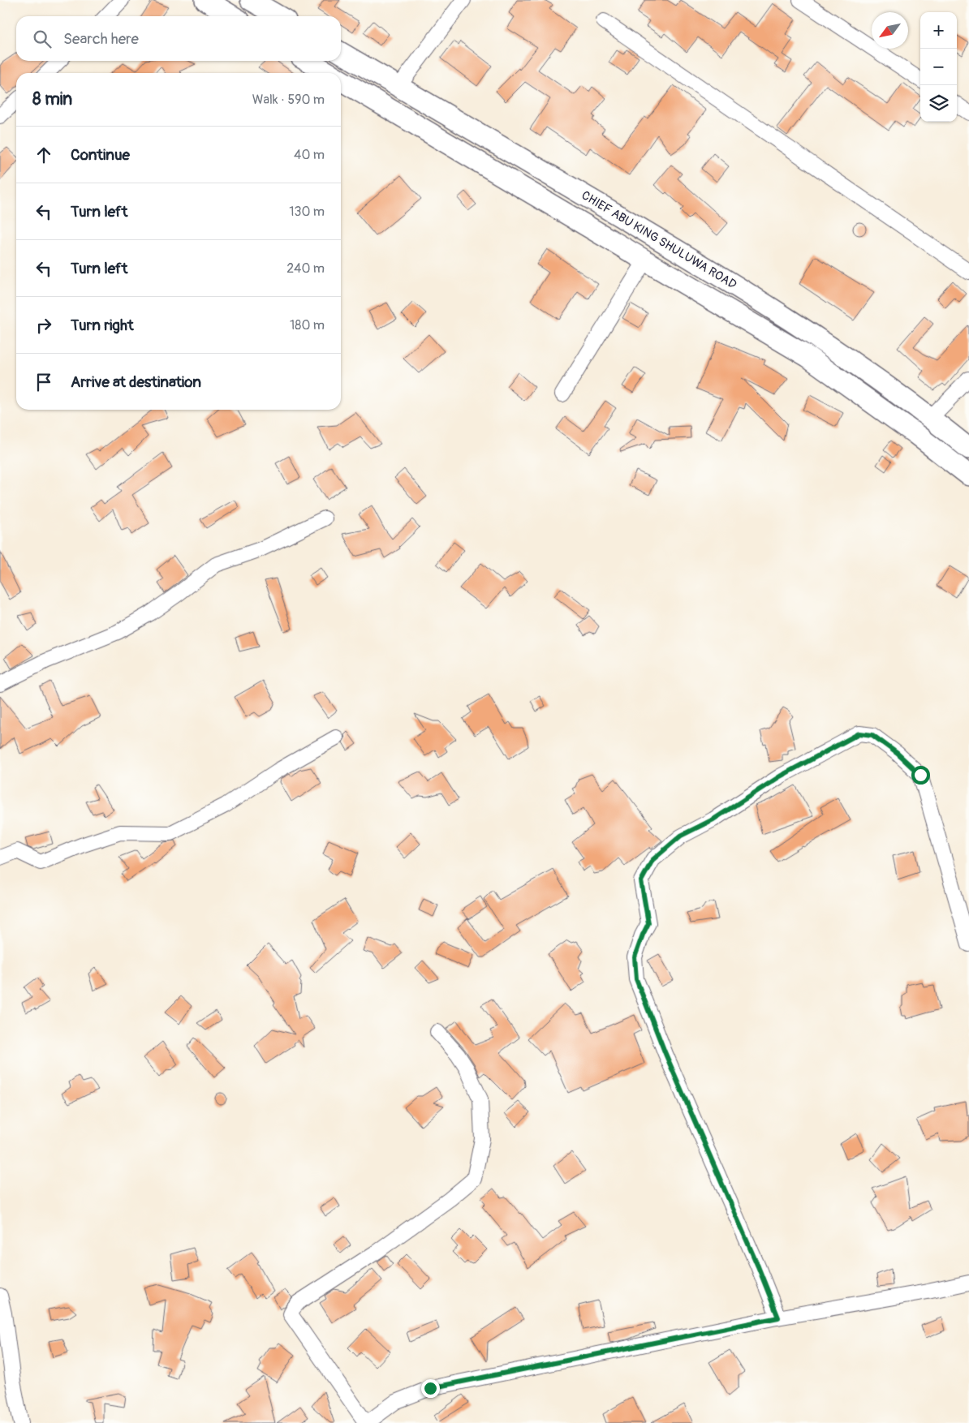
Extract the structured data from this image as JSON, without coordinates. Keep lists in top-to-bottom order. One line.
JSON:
{"streets":{"street":["CHIEF ABU KING SHULUWA ROAD"]},"north":"bottom left","page":{"map_buttons":["+","−"],"search":"Search here","heading":["8 min","Walk · 590 m"],"list":[["Continue","40 m"],["Turn left","130 m"],["Turn left","240 m"],["Turn right","180 m"],"Arrive at destination"]}}
